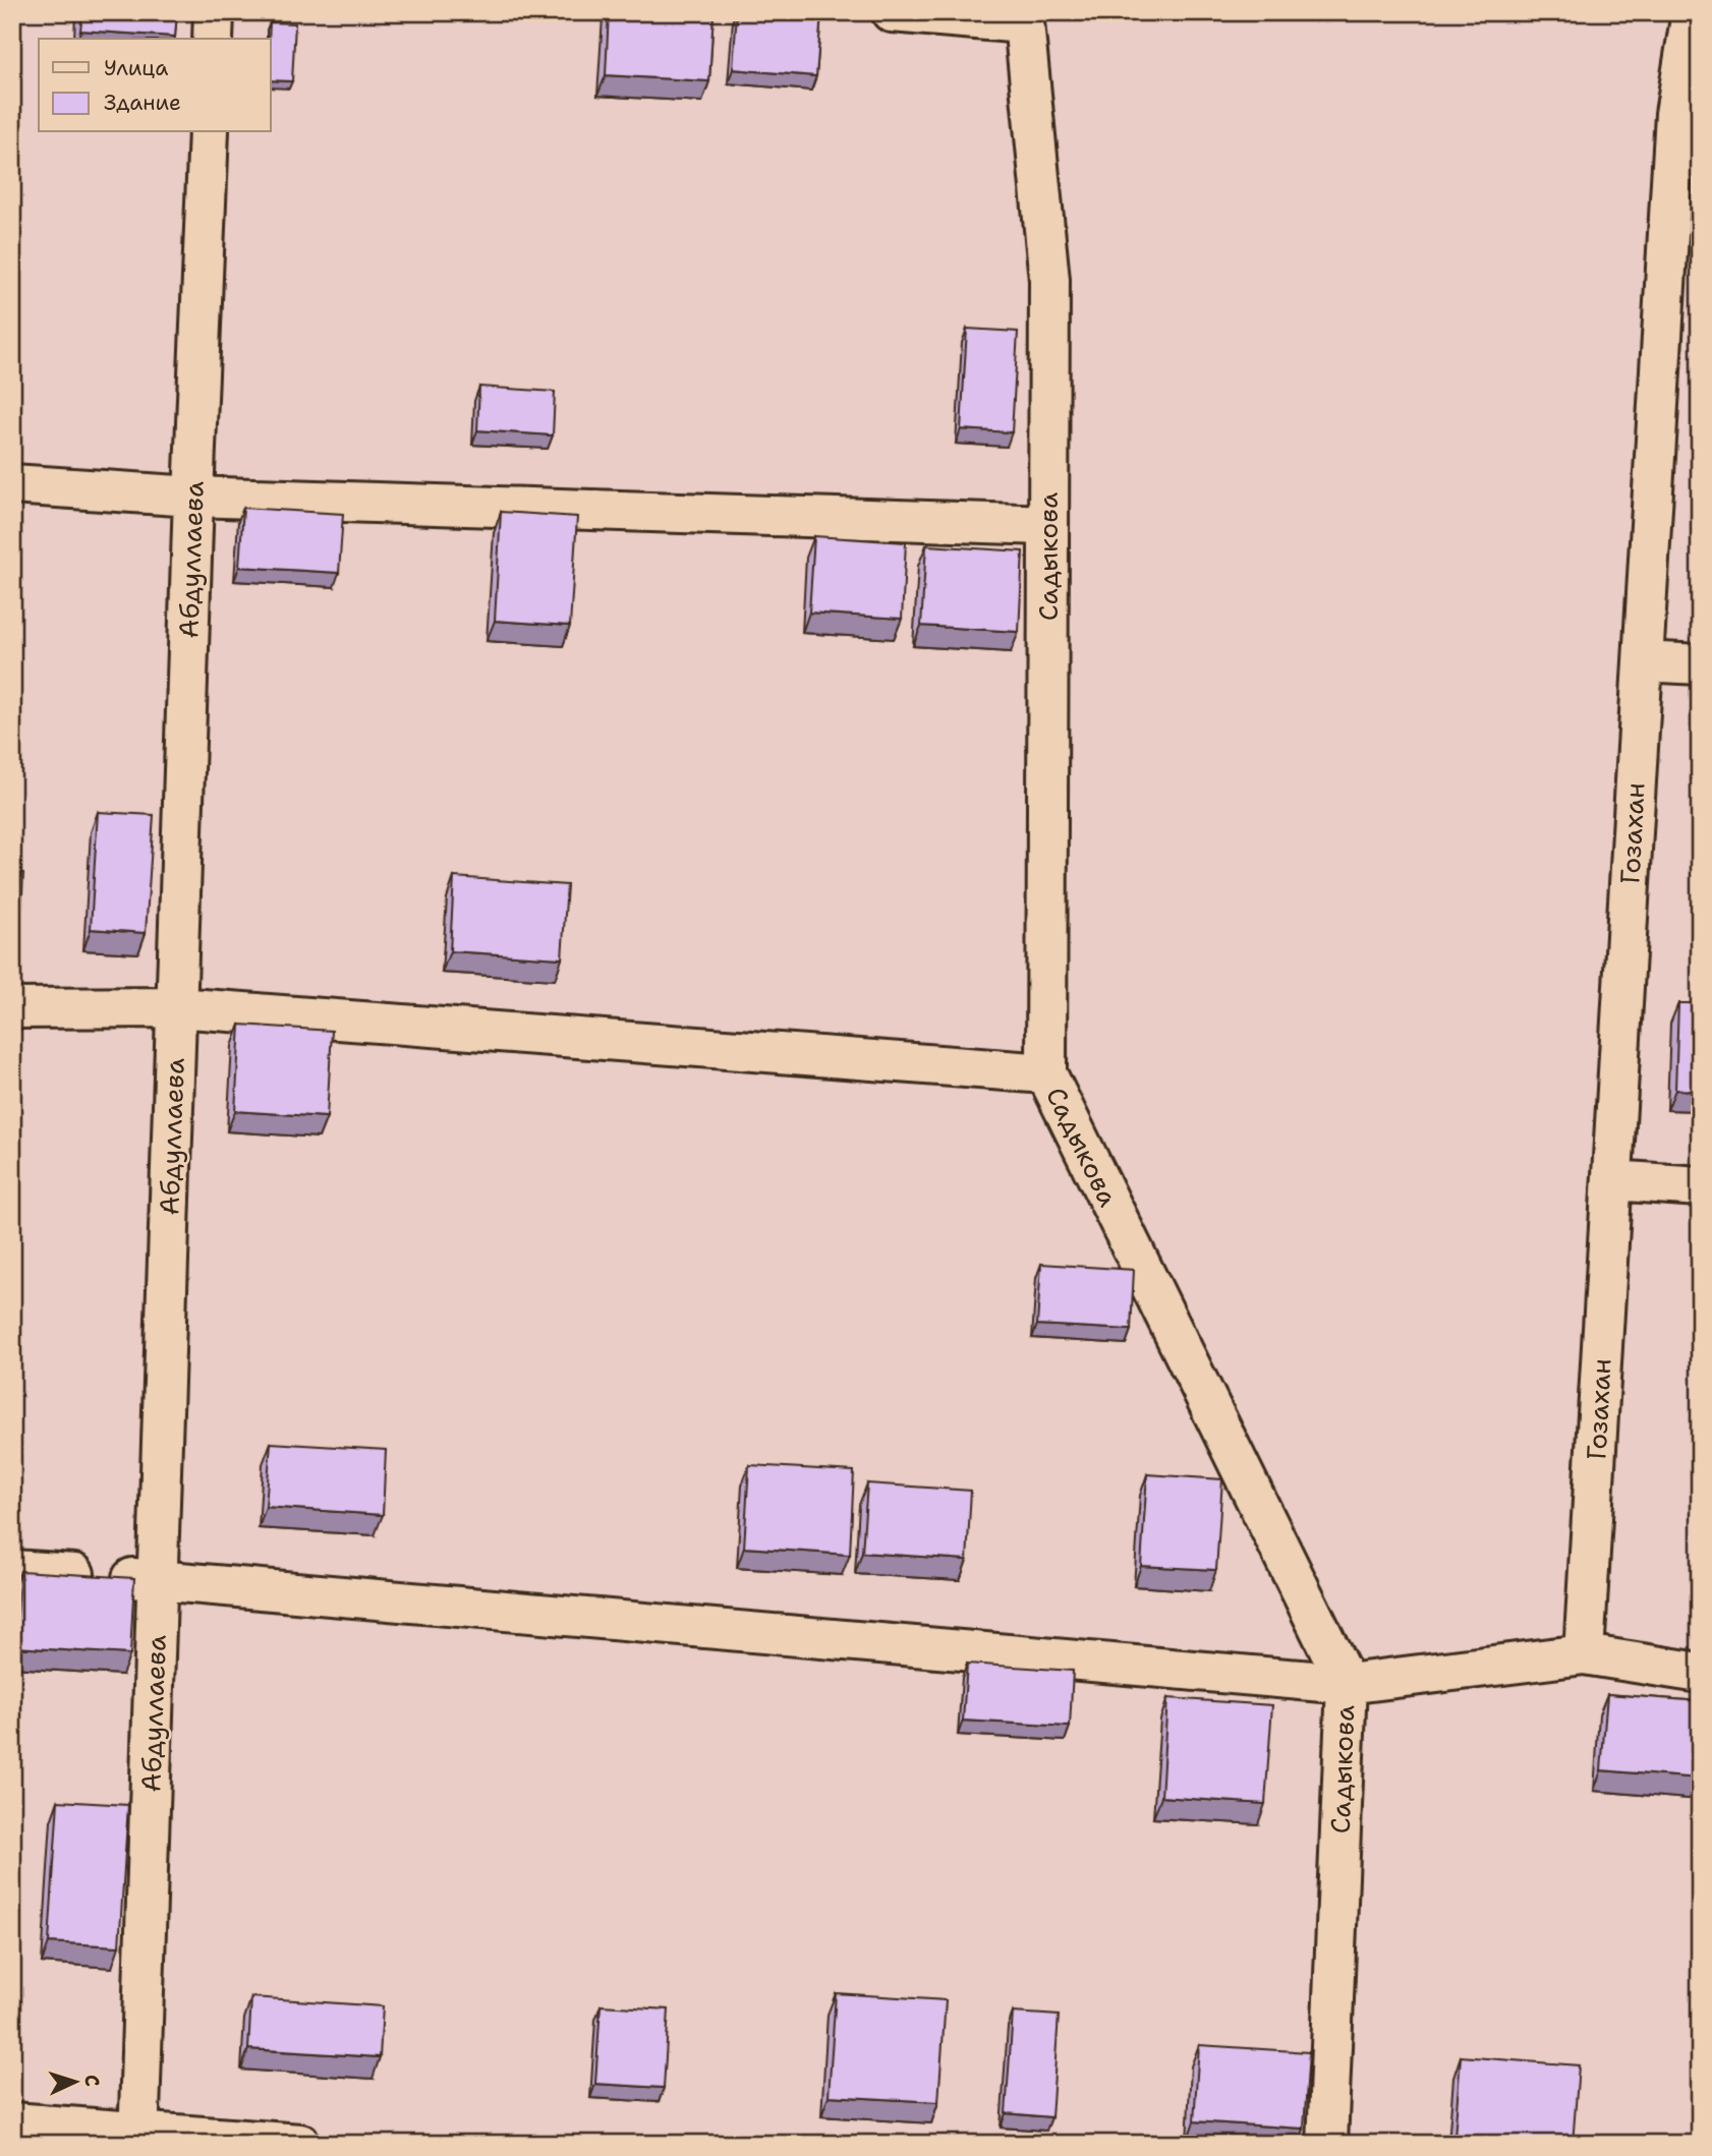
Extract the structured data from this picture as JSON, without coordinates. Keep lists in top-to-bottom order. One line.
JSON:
{"streets":{"street":["Садыкова","Абдуллаева","Гозахан"]},"legend":["Улица","Здание"],"north":"right"}
